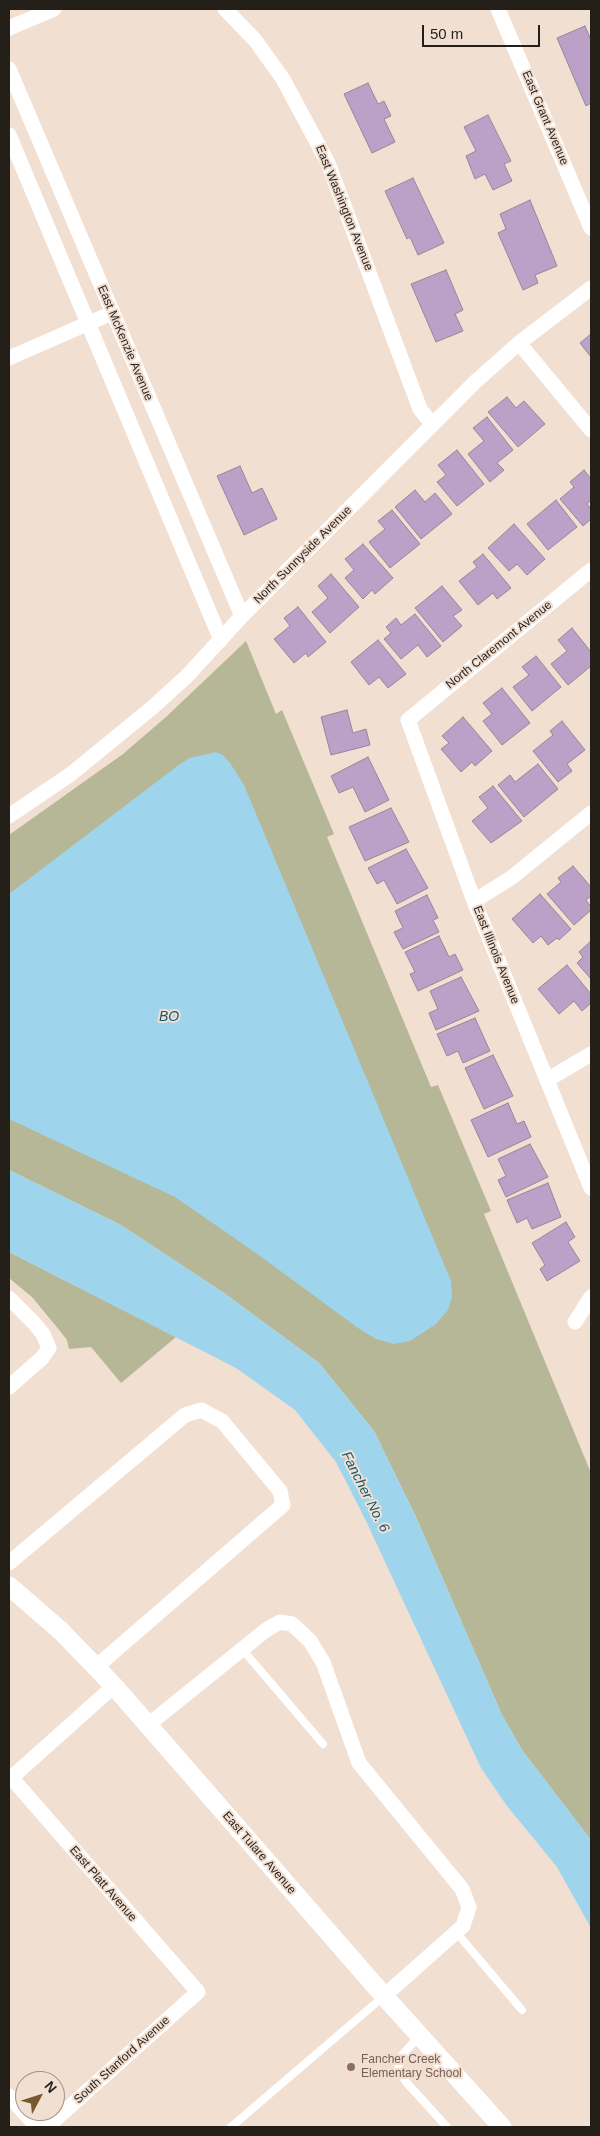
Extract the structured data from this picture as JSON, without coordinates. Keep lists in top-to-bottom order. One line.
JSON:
{"streets":{"street":["East Grant Avenue","East Washington Avenue","East McKenzie Avenue","North Sunnyside Avenue","North Claremont Avenue","East Illinois Avenue","East Tulare Avenue","East Platt Avenue","South Stanford Avenue"]},"crossings":[["East Washington Avenue","North Sunnyside Avenue"],["East McKenzie Avenue","North Sunnyside Avenue"],["North Claremont Avenue","East Illinois Avenue"],["East Platt Avenue","South Stanford Avenue"]],"water":["BO","Fancher No. 6"],"places":["Fancher Creek Elementary School"],"scale_bar":"50 m","north":"top right"}
